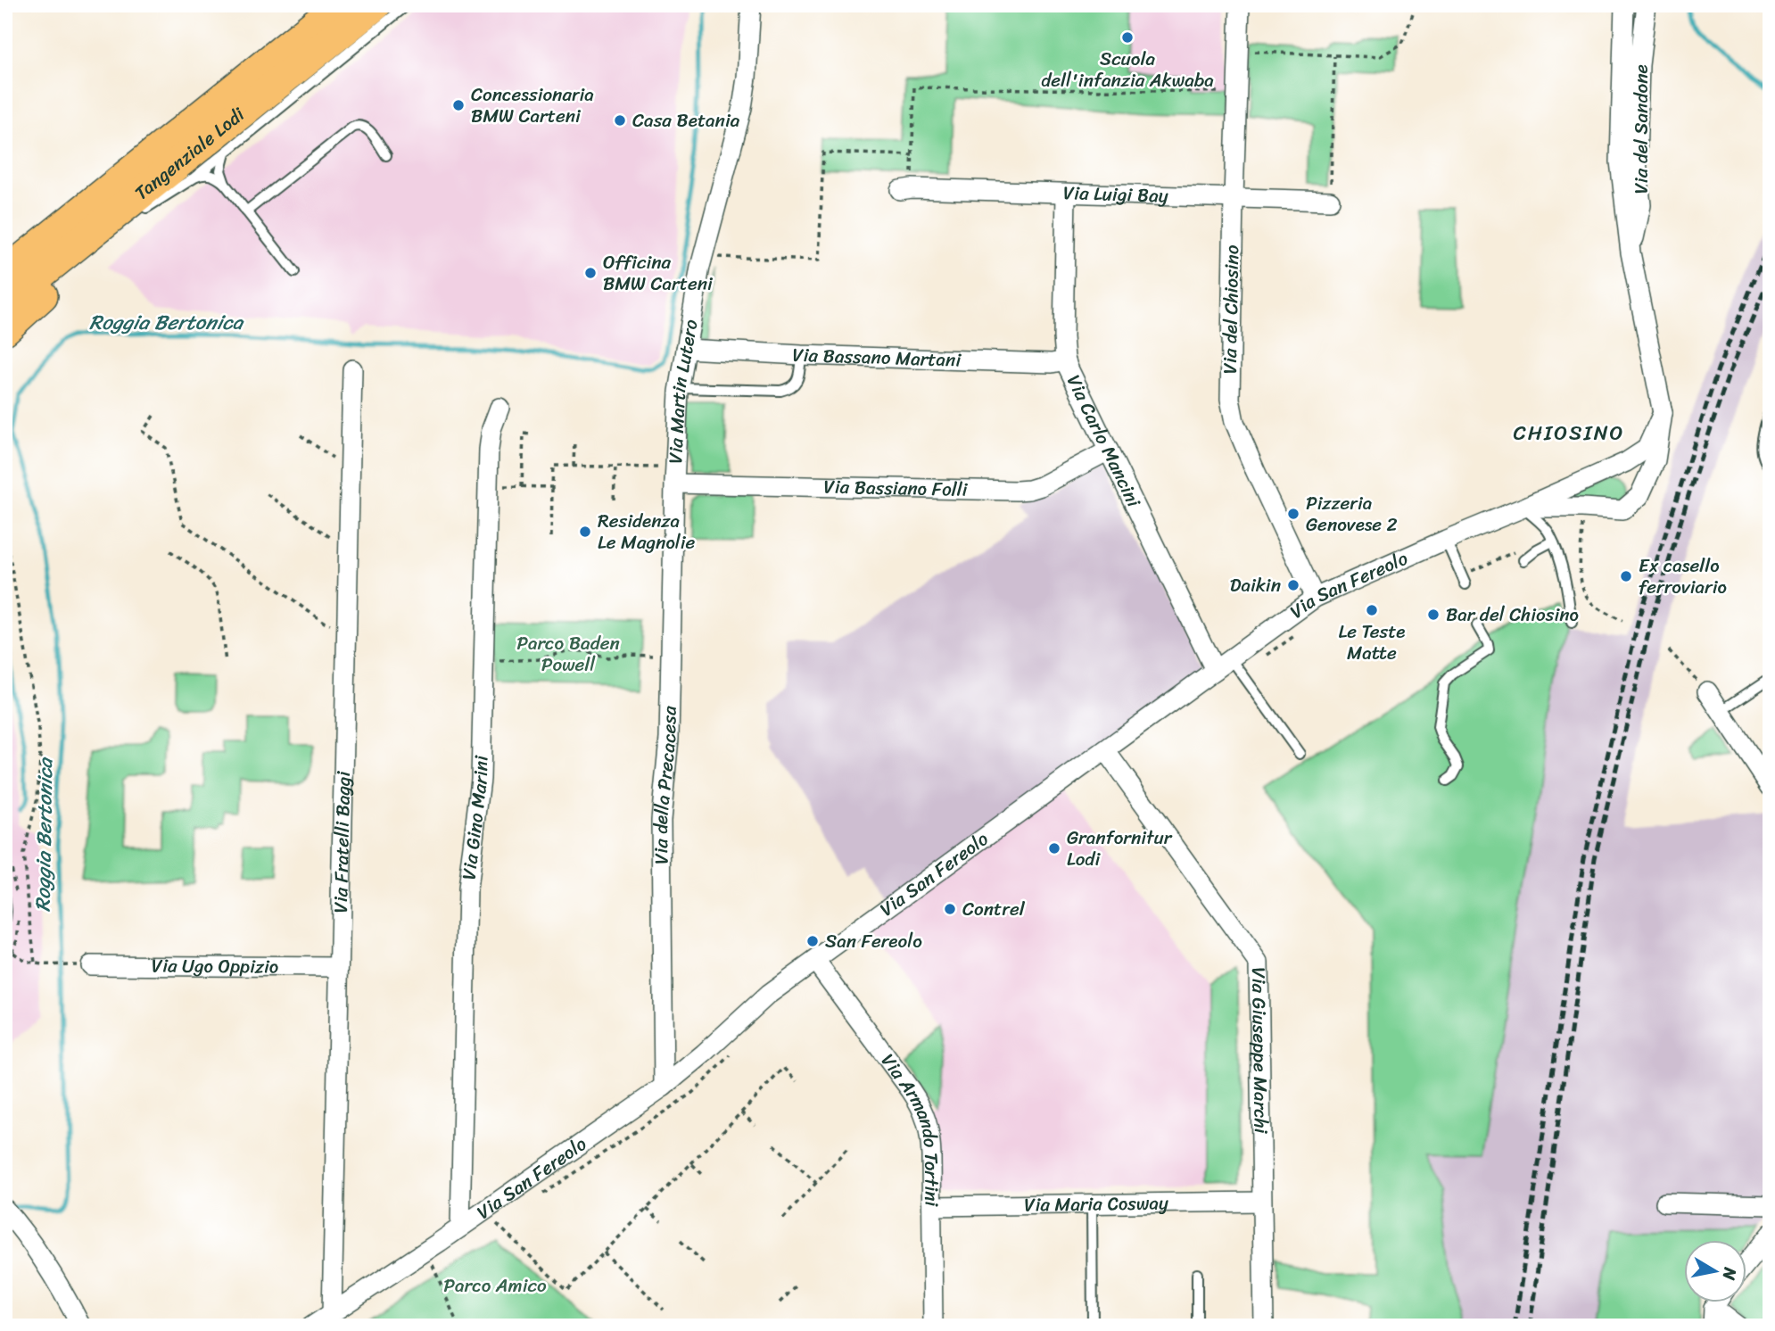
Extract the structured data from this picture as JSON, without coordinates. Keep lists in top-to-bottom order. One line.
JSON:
{"streets":{"highway":["Tangenziale Lodi"],"street":["Via del Sandone","Via Luigi Bay","Via del Chiosino","Via Bassano Martani","Via Martin Lutero","Via Carlo Mancini","Via Bassiano Folli","Via San Fereolo","Via della Precacesa","Via Gino Marini","Via Fratelli Baggi","Via Ugo Oppizio","Via Giuseppe Marchi","Via Armando Tortini","Via Maria Cosway"]},"crossings":[["Via del Sandone","Via San Fereolo"],["Via Luigi Bay","Via del Chiosino"],["Via Luigi Bay","Via Carlo Mancini"],["Via del Chiosino","Via San Fereolo"],["Via Bassano Martani","Via Martin Lutero"],["Via Bassano Martani","Via Carlo Mancini"],["Via Martin Lutero","Via Bassiano Folli"],["Via Martin Lutero","Via della Precacesa"],["Via Carlo Mancini","Via Bassiano Folli"],["Via Carlo Mancini","Via San Fereolo"],["Via Bassiano Folli","Via della Precacesa"],["Via San Fereolo","Via della Precacesa"],["Via San Fereolo","Via Gino Marini"],["Via San Fereolo","Via Fratelli Baggi"],["Via San Fereolo","Via Giuseppe Marchi"],["Via San Fereolo","Via Armando Tortini"],["Via Fratelli Baggi","Via Ugo Oppizio"],["Via Giuseppe Marchi","Via Maria Cosway"],["Via Armando Tortini","Via Maria Cosway"]],"districts":["CHIOSINO"],"water":["Roggia Bertonica"],"parks":["Parco Baden Powell","Parco Amico"],"places":["Scuola dell'infanzia Akwaba","Concessionaria BMW Carteni","Casa Betania","Officina BMW Carteni","Pizzeria Genovese 2","Residenza Le Magnolie","Ex casello ferroviario","Daikin","Le Teste Matte","Bar del Chiosino","Granfornitur Lodi","Contrel","San Fereolo"],"north":"right"}
